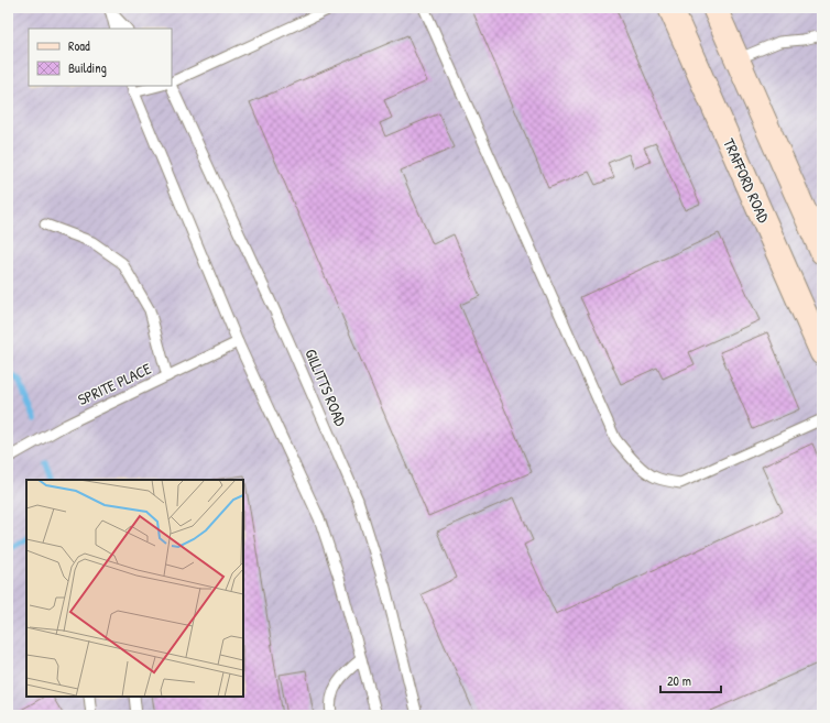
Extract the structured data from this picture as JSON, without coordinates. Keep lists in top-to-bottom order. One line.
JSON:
{"streets":{"street":["TRAFFORD ROAD"],"lane":["SPRITE PLACE","GILLITTS ROAD"]},"legend":["Road","Building"],"scale_bar":"20 m"}
